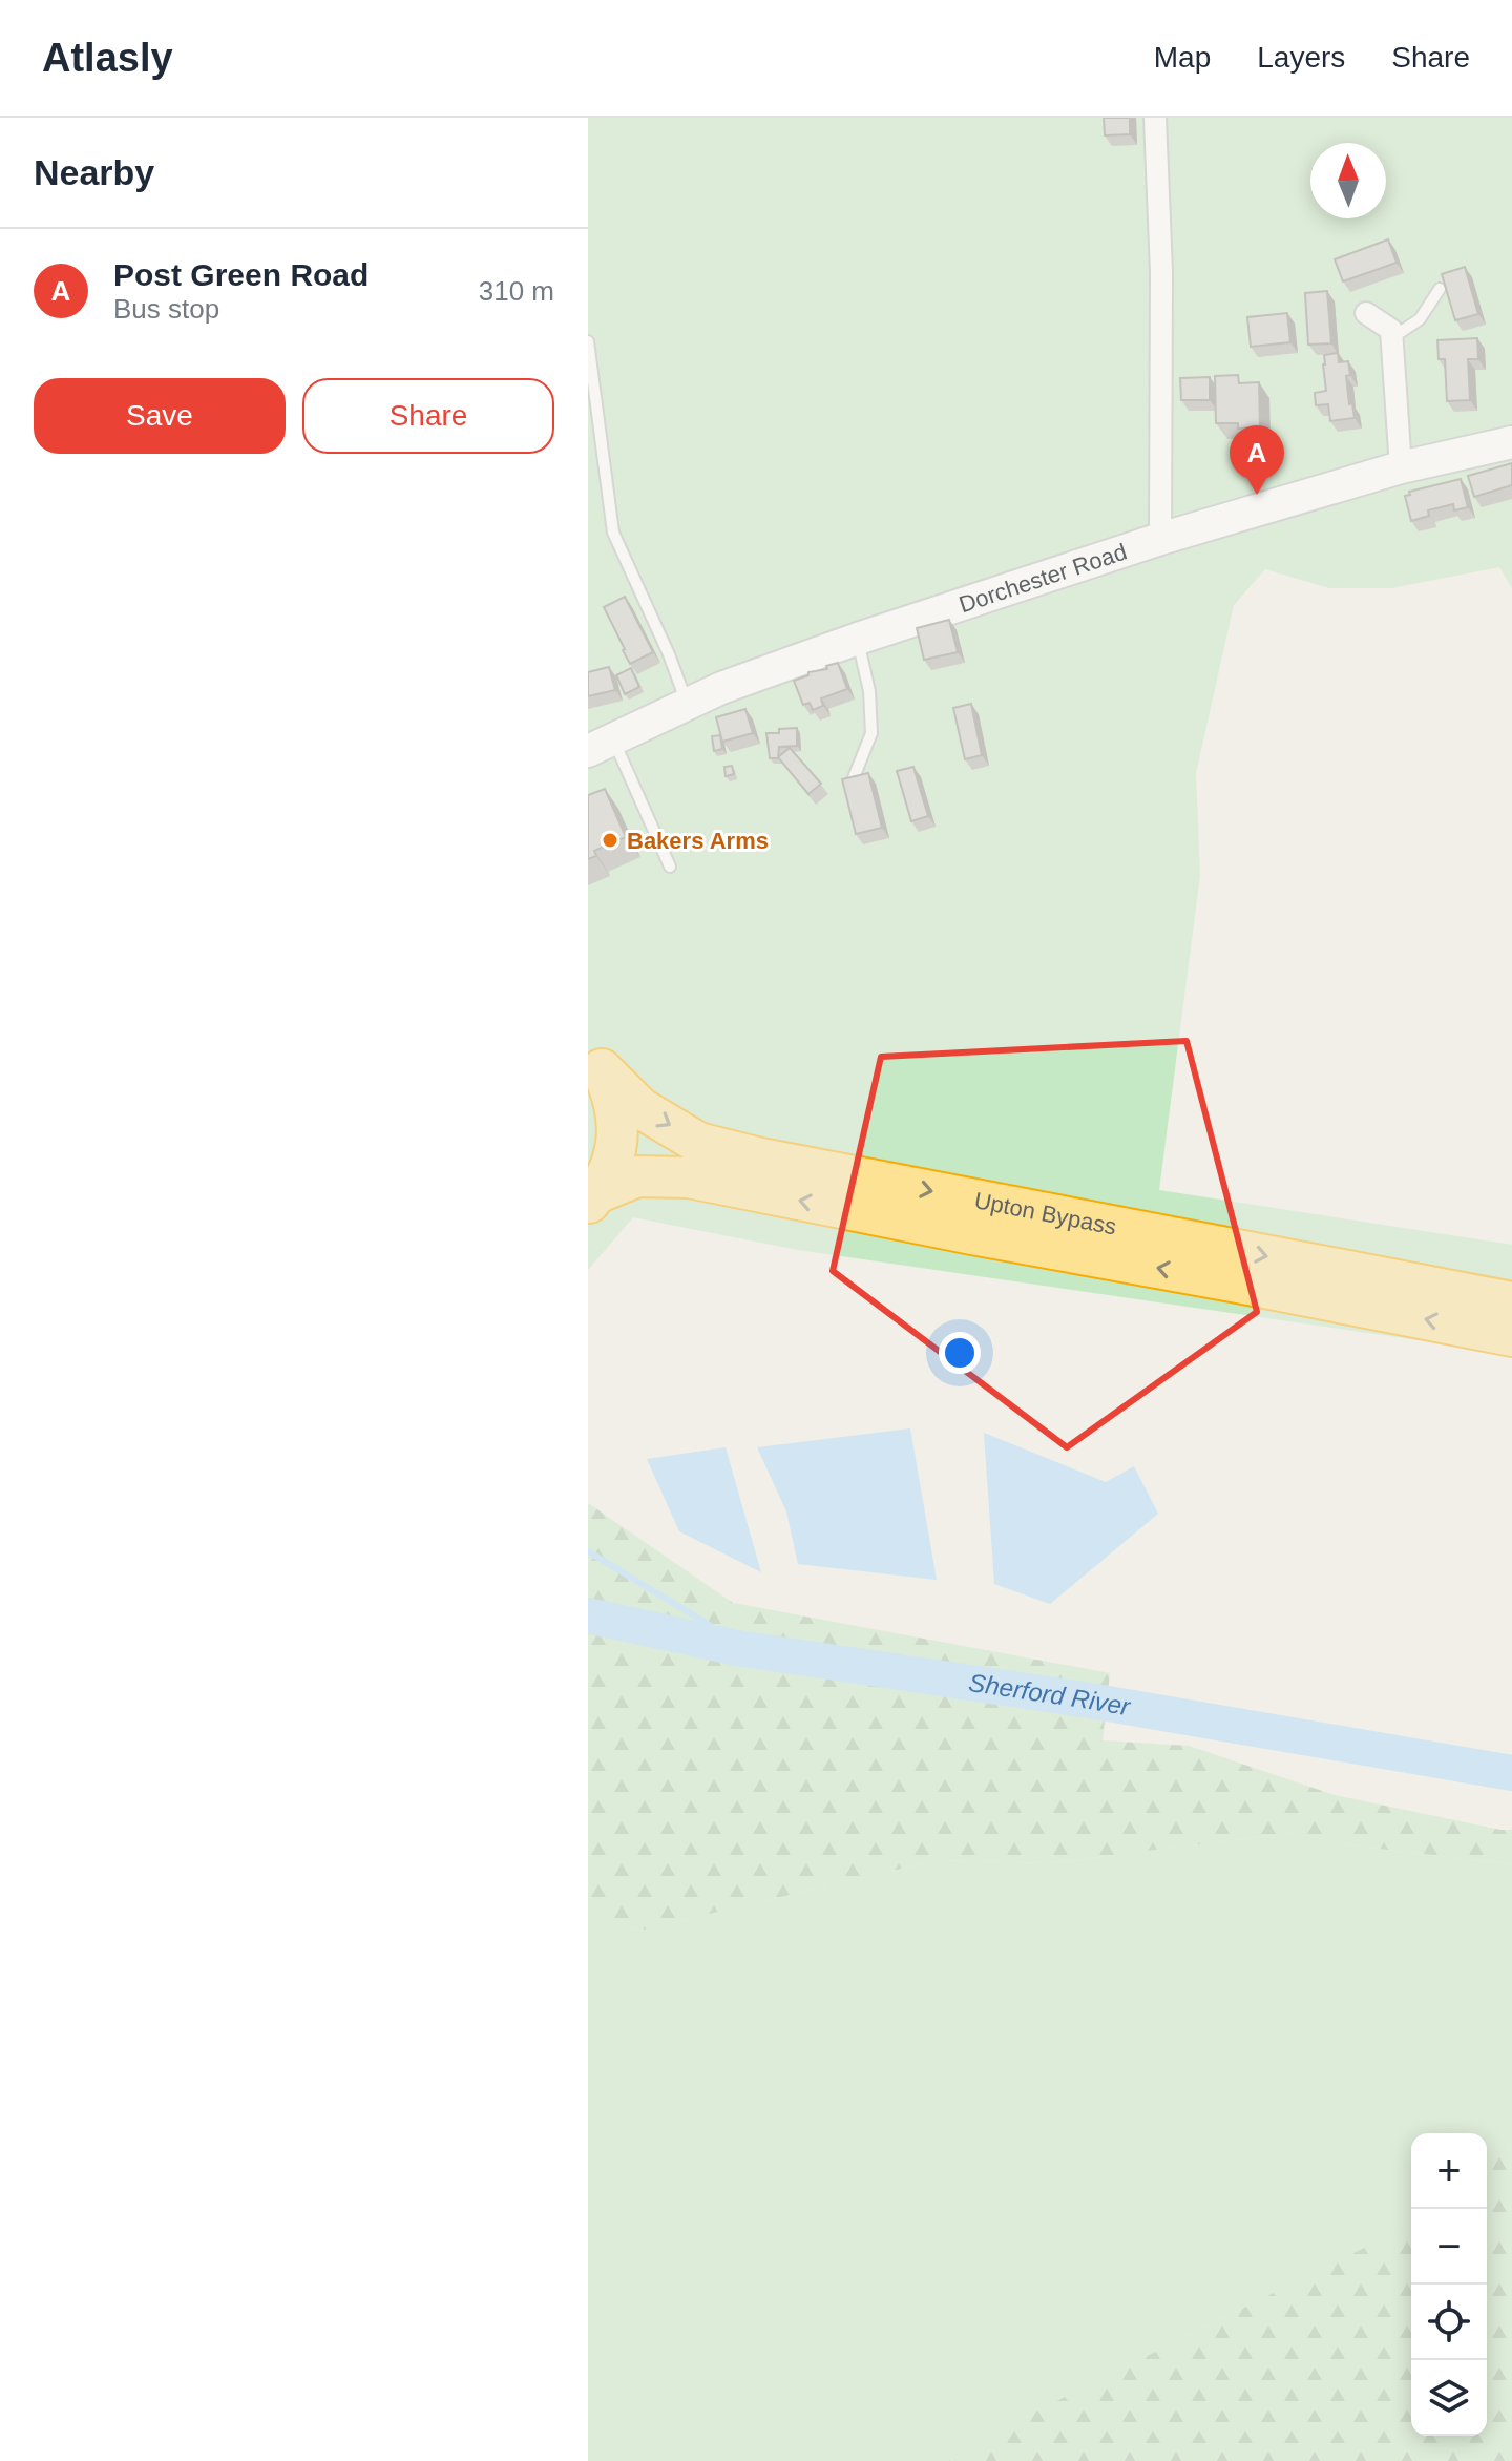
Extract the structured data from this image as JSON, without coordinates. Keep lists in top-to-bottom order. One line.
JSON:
{"streets":{"highway":["Upton Bypass"],"main road":["Dorchester Road"]},"water":["Sherford River"],"places":["Bakers Arms"],"north":"top","page":{"header":"Atlasly","nav":["Map","Layers","Share"],"heading":"Nearby","list":[{"mark":"A","name":"Post Green Road","note":"Bus stop","value":"310 m"}],"buttons":["Save","Share"],"pins":"A","map_buttons":["+","−"]}}
